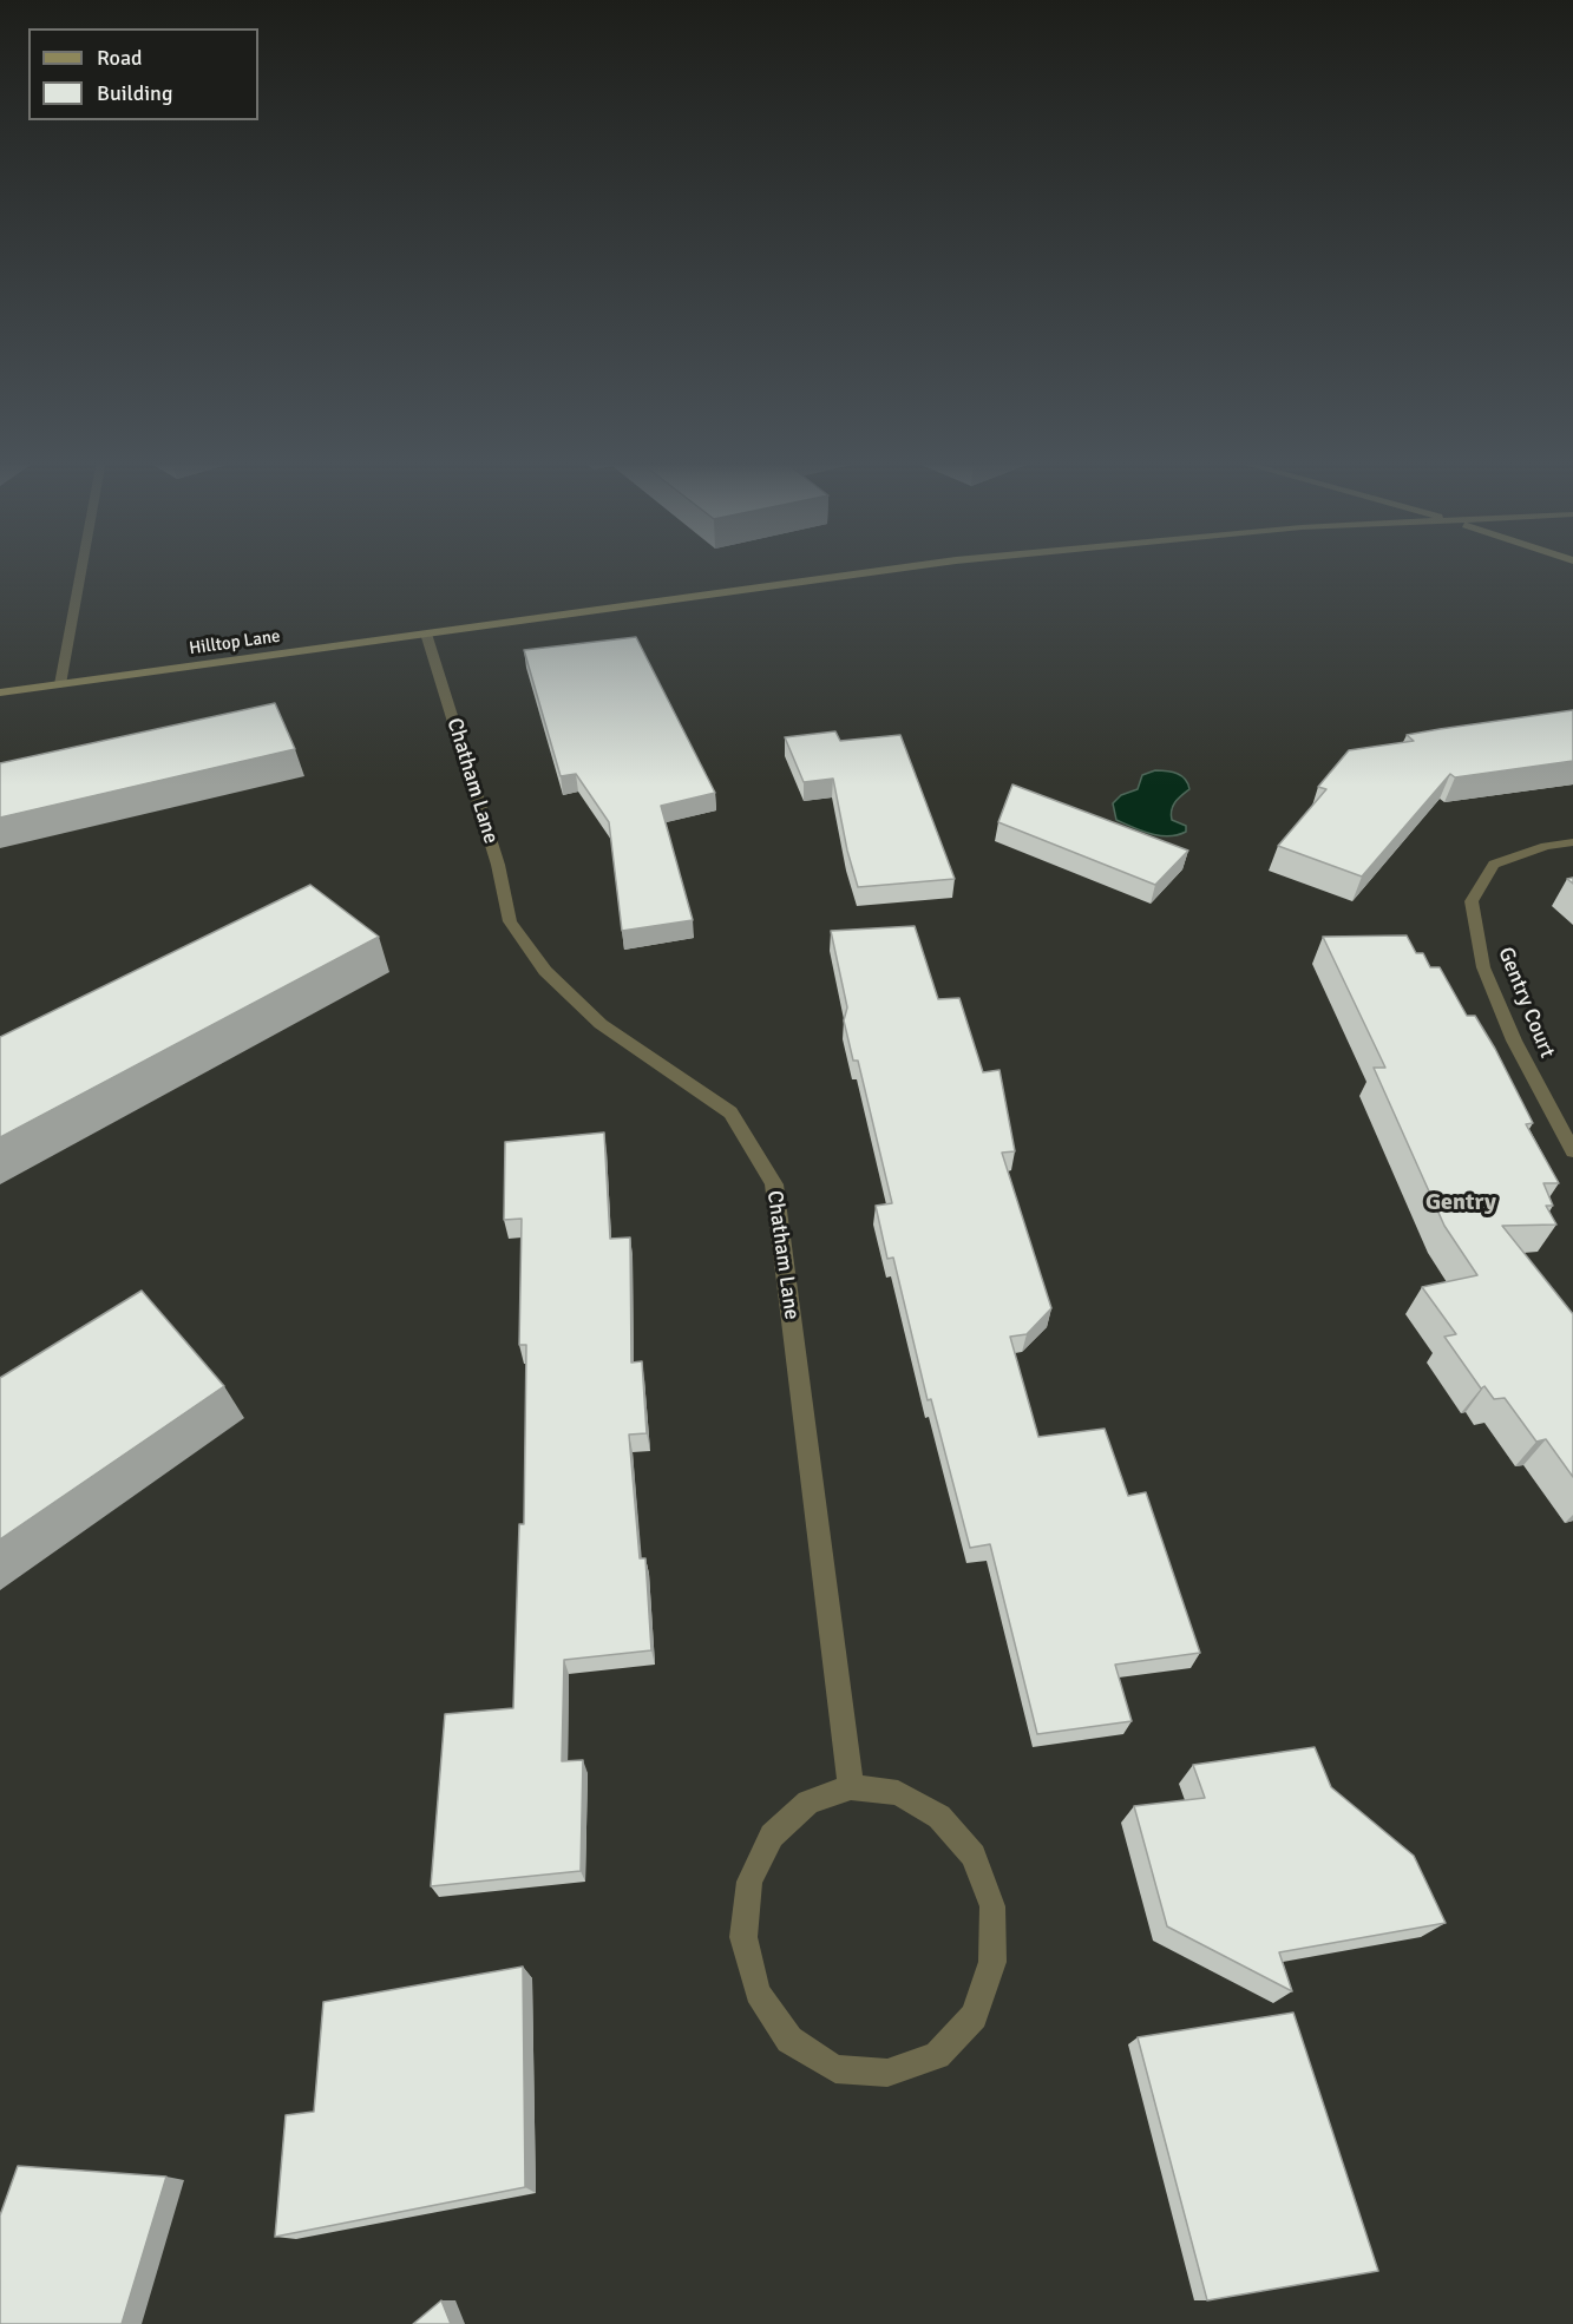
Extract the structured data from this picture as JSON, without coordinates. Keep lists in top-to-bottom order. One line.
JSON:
{"streets":{"street":["Hilltop Lane","Chatham Lane","Gentry Court"]},"crossings":[["Hilltop Lane","Chatham Lane"]],"districts":["Gentry"],"legend":["Road","Building"]}
